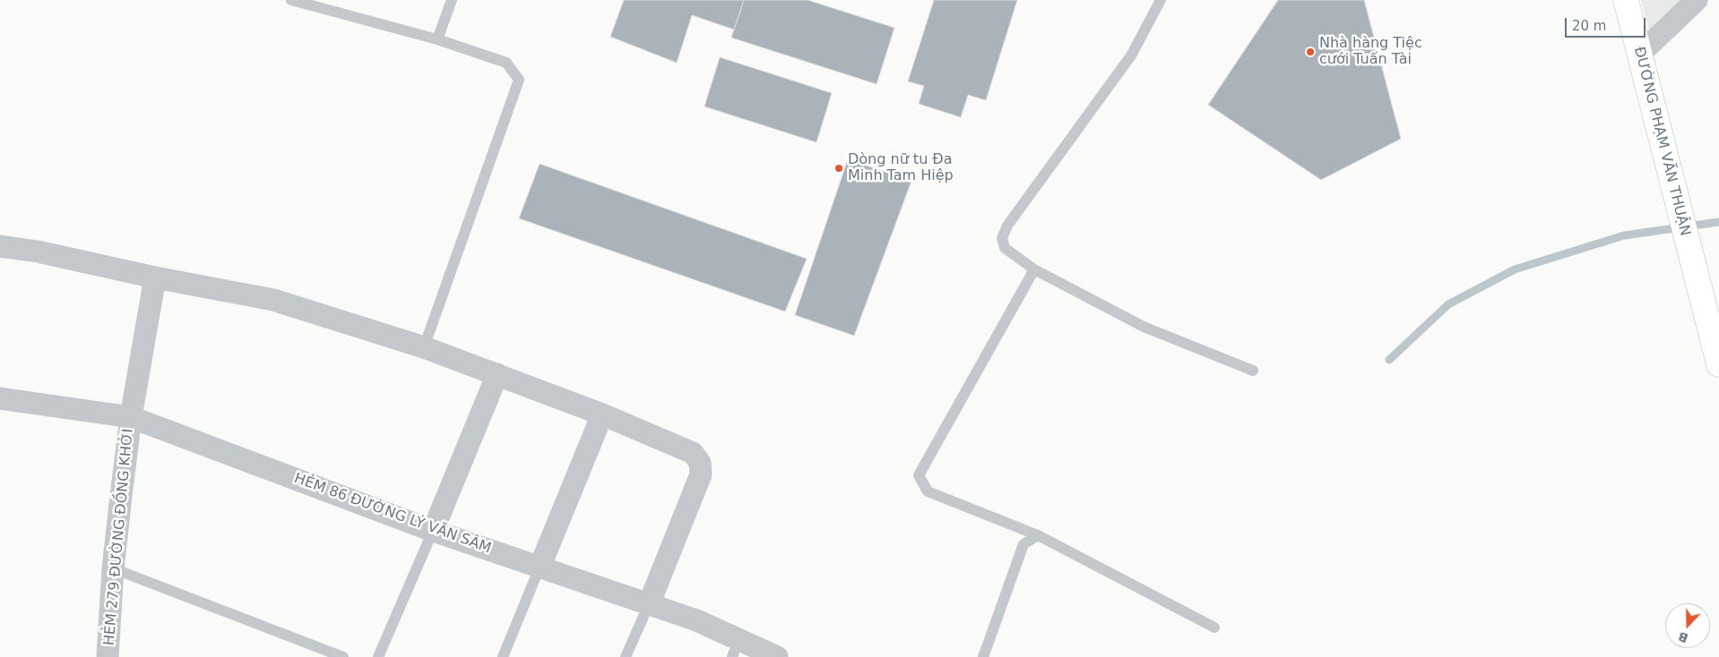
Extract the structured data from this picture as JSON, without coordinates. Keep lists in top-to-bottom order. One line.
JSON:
{"streets":{"main road":["ĐƯỜNG PHẠM VĂN THUẬN"],"street":["HẺM 86 ĐƯỜNG LÝ VĂN SÂM","HẺM 279 ĐƯỜNG ĐỒNG KHỞI"]},"crossings":[["HẺM 86 ĐƯỜNG LÝ VĂN SÂM","HẺM 279 ĐƯỜNG ĐỒNG KHỞI"]],"places":["Nhà hàng Tiệc cưới Tuấn Tài","Dòng nữ tu Đa Minh Tam Hiệp"],"scale_bar":"20 m","north":"bottom"}
